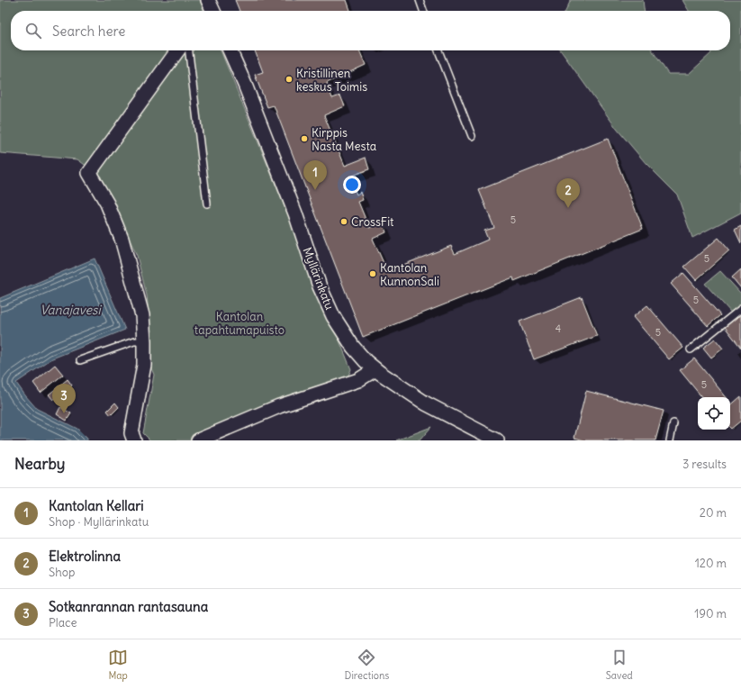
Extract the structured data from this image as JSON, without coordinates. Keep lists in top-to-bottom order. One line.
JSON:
{"streets":{"street":["Myllärinkatu"]},"water":["Vanajavesi"],"parks":["Kantolan tapahtumapuisto"],"places":["Kristillinen keskus Toimis","Kirppis Nasta Mesta","CrossFit","Kantolan KunnonSali"],"house_numbers":["5","5","5","4","5","5"],"page":{"search":"Search here","pins":["1","2","3"],"heading":["Nearby","3 results"],"list":[{"mark":"1","name":"Kantolan Kellari","note":"Shop · Myllärinkatu","value":"20 m"},{"mark":"2","name":"Elektrolinna","note":"Shop","value":"120 m"},{"mark":"3","name":"Sotkanrannan rantasauna","note":"Place","value":"190 m"}],"nav":["Map","Directions","Saved"]}}
